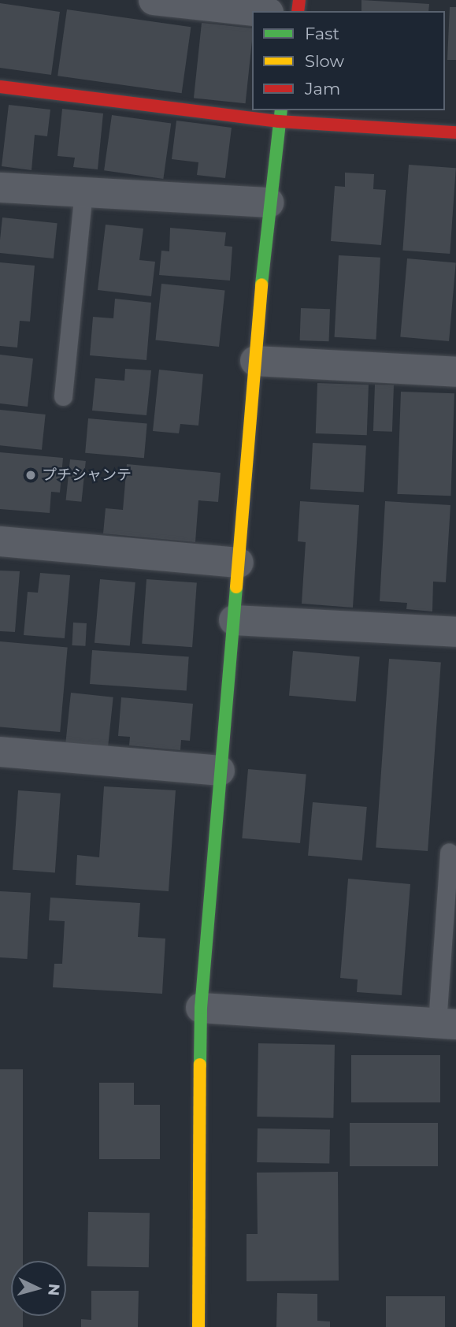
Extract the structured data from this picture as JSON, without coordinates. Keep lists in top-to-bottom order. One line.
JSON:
{"places":["プチシャンテ"],"legend":["Fast","Slow","Jam"],"north":"right"}
